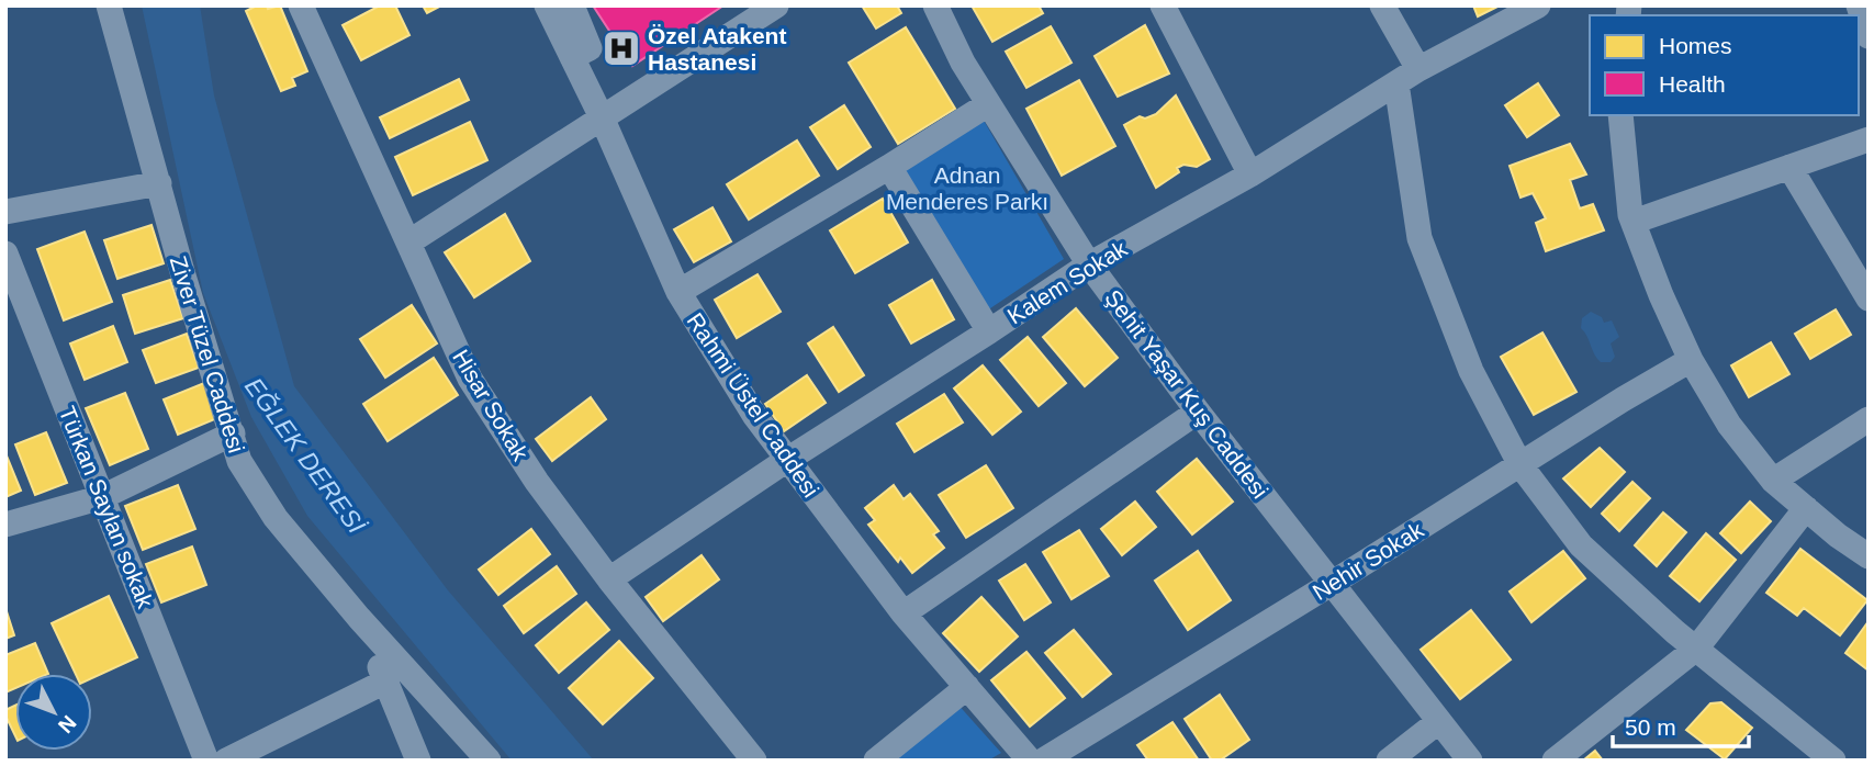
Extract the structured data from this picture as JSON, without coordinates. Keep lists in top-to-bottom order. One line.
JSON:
{"streets":{"street":["Kalem Sokak","Ziver Tüzel Caddesi","Şehit Yaşar Kuş Caddesi","Hisar Sokak","Rahmi Üstel Caddesi","Türkan Saylan sokak","Nehir Sokak"]},"crossings":[["Kalem Sokak","Şehit Yaşar Kuş Caddesi"],["Kalem Sokak","Hisar Sokak"],["Kalem Sokak","Rahmi Üstel Caddesi"],["Şehit Yaşar Kuş Caddesi","Nehir Sokak"]],"water":["EĞLEK DERESİ"],"parks":["Adnan Menderes Parkı"],"places":{"hospital":["Özel Atakent Hastanesi"]},"legend":["Homes","Health"],"scale_bar":"50 m","north":"bottom right"}
